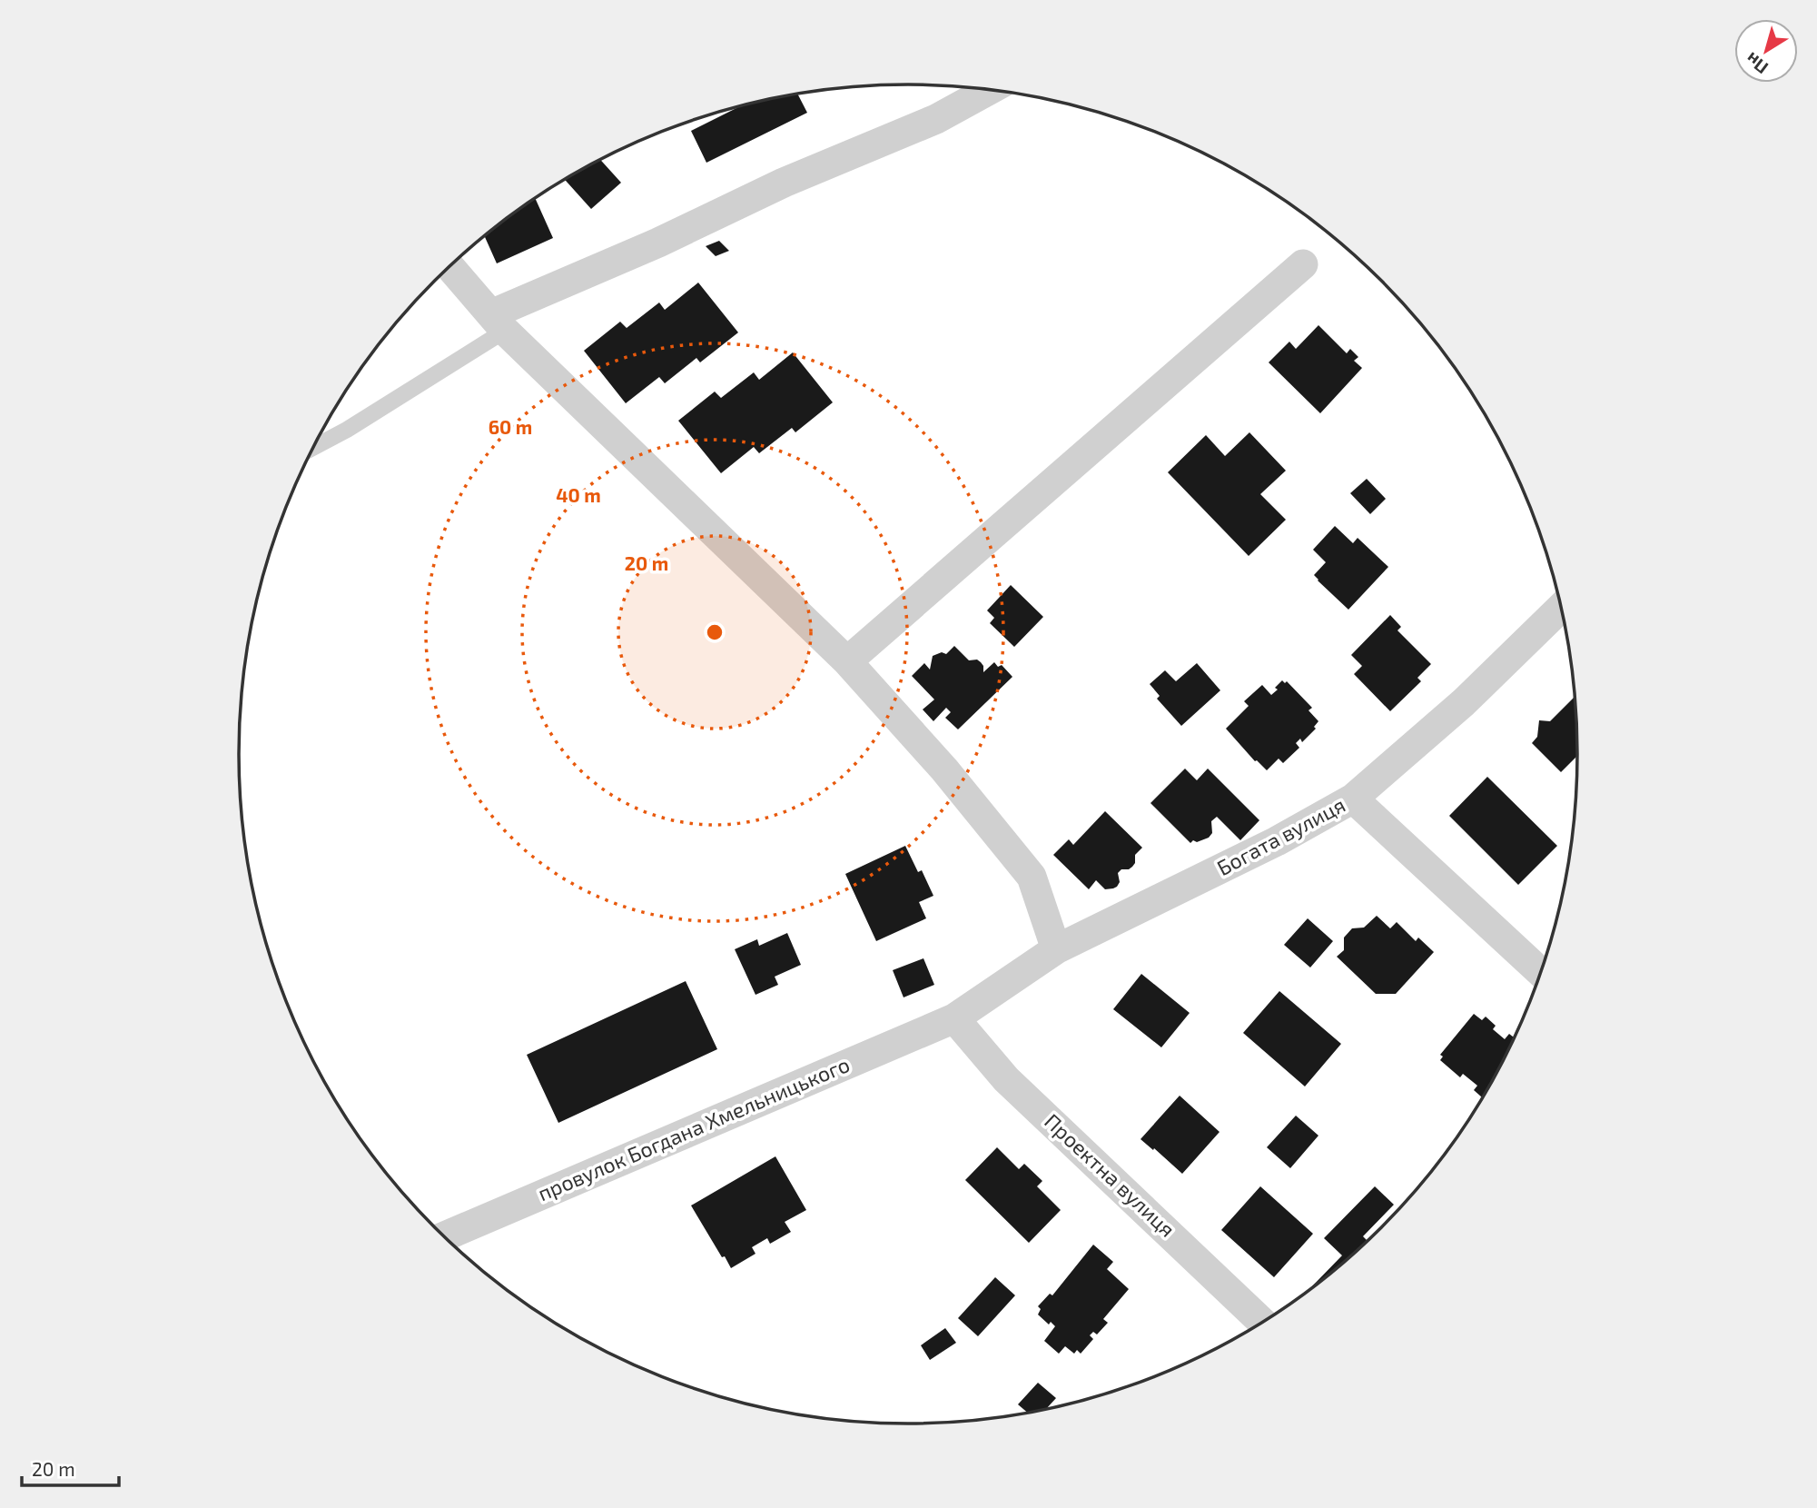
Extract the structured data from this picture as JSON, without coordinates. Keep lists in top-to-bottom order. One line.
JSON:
{"streets":{"street":["Богата вулиця","провулок Богдана Хмельницького","Проектна вулиця"]},"crossings":[["Богата вулиця","провулок Богдана Хмельницького"],["Богата вулиця","Проектна вулиця"],["провулок Богдана Хмельницького","Проектна вулиця"]],"scale_bar":"20 m","north":"bottom left","rings":["60 m","40 m","20 m"]}
